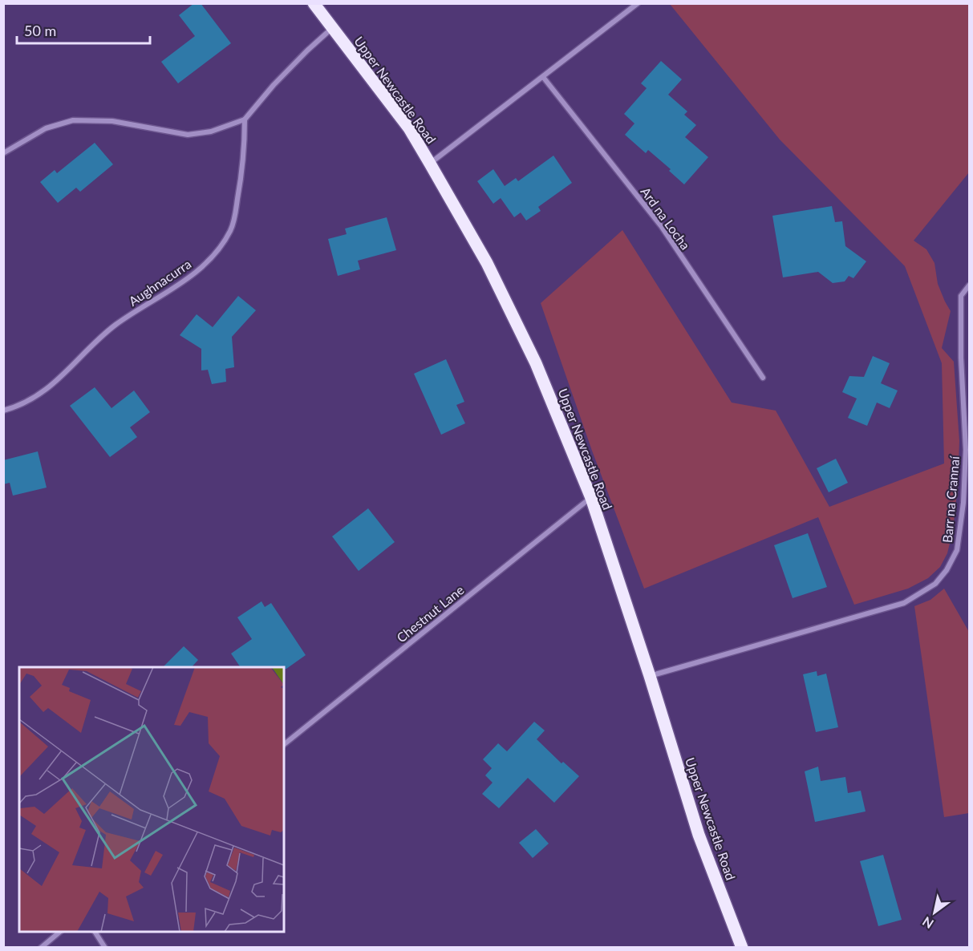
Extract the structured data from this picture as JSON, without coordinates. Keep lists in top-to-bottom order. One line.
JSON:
{"streets":{"main road":["Upper Newcastle Road"],"street":["Ard na Locha","Aughnacurra","Barr na Crannaí","Chestnut Lane"]},"crossings":[["Upper Newcastle Road","Barr na Crannaí"],["Upper Newcastle Road","Chestnut Lane"]],"scale_bar":"50 m","north":"bottom left"}
